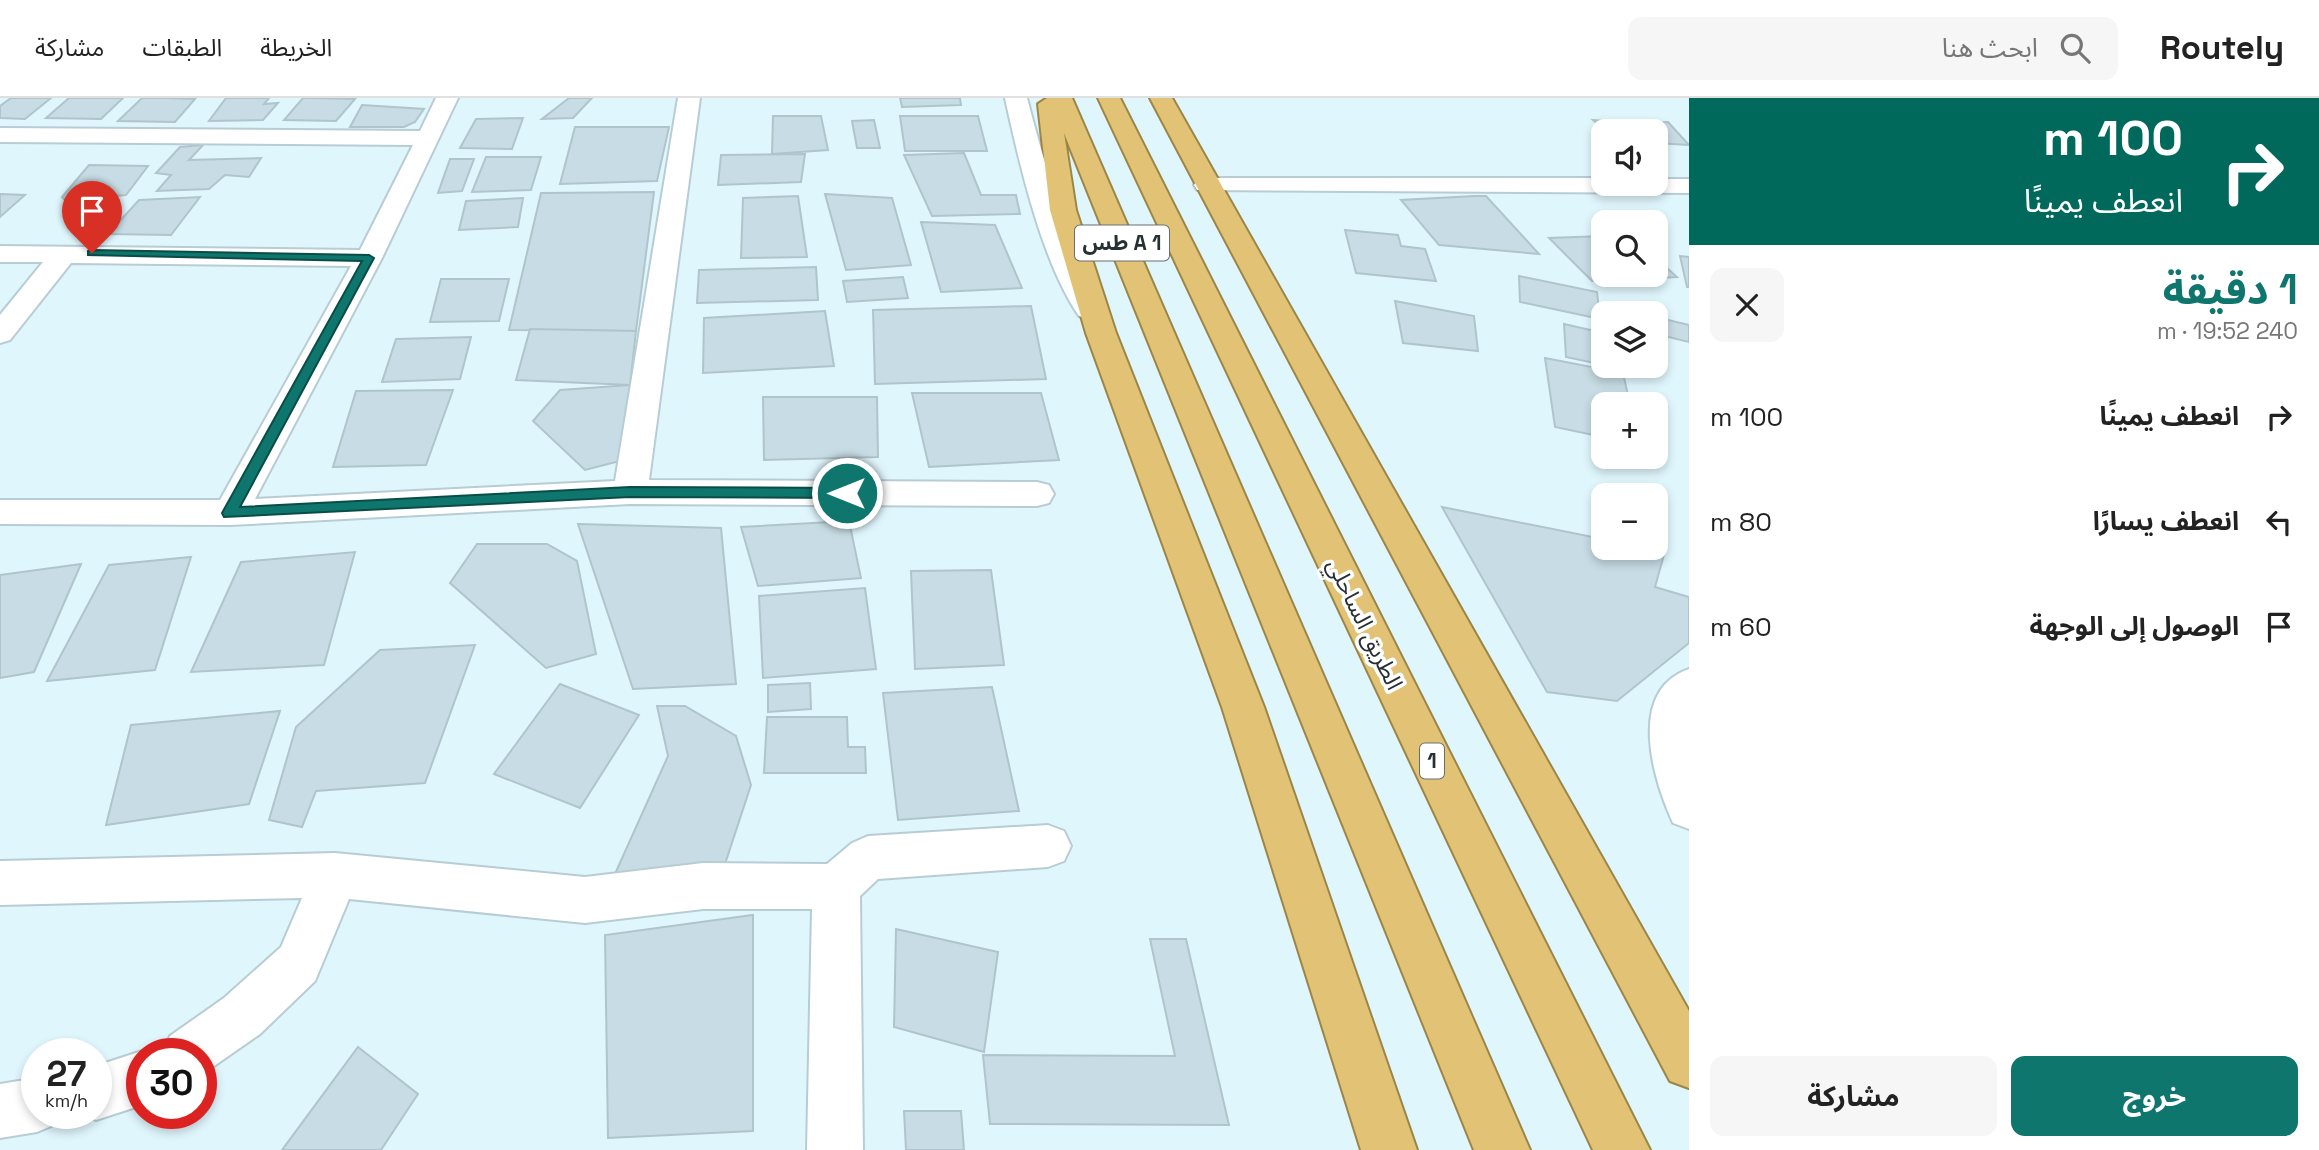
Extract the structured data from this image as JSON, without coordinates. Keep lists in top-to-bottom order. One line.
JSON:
{"streets":{"highway":["طس A 1","الطريق الساحلي","1"]},"page":{"header":"Routely","search":"ابحث هنا","nav":["الخريطة","الطبقات","مشاركة"],"turn":["100 m","انعطف يمينًا"],"map_buttons":["+","−"],"heading":["1 دقيقة","240 m · 19:52"],"list":[{"name":"انعطف يمينًا","value":"100 m"},{"name":"انعطف يسارًا","value":"80 m"},{"name":"الوصول إلى الوجهة","value":"60 m"}],"speed":"27 km/h","limit":"30","buttons":["خروج","مشاركة"]}}
